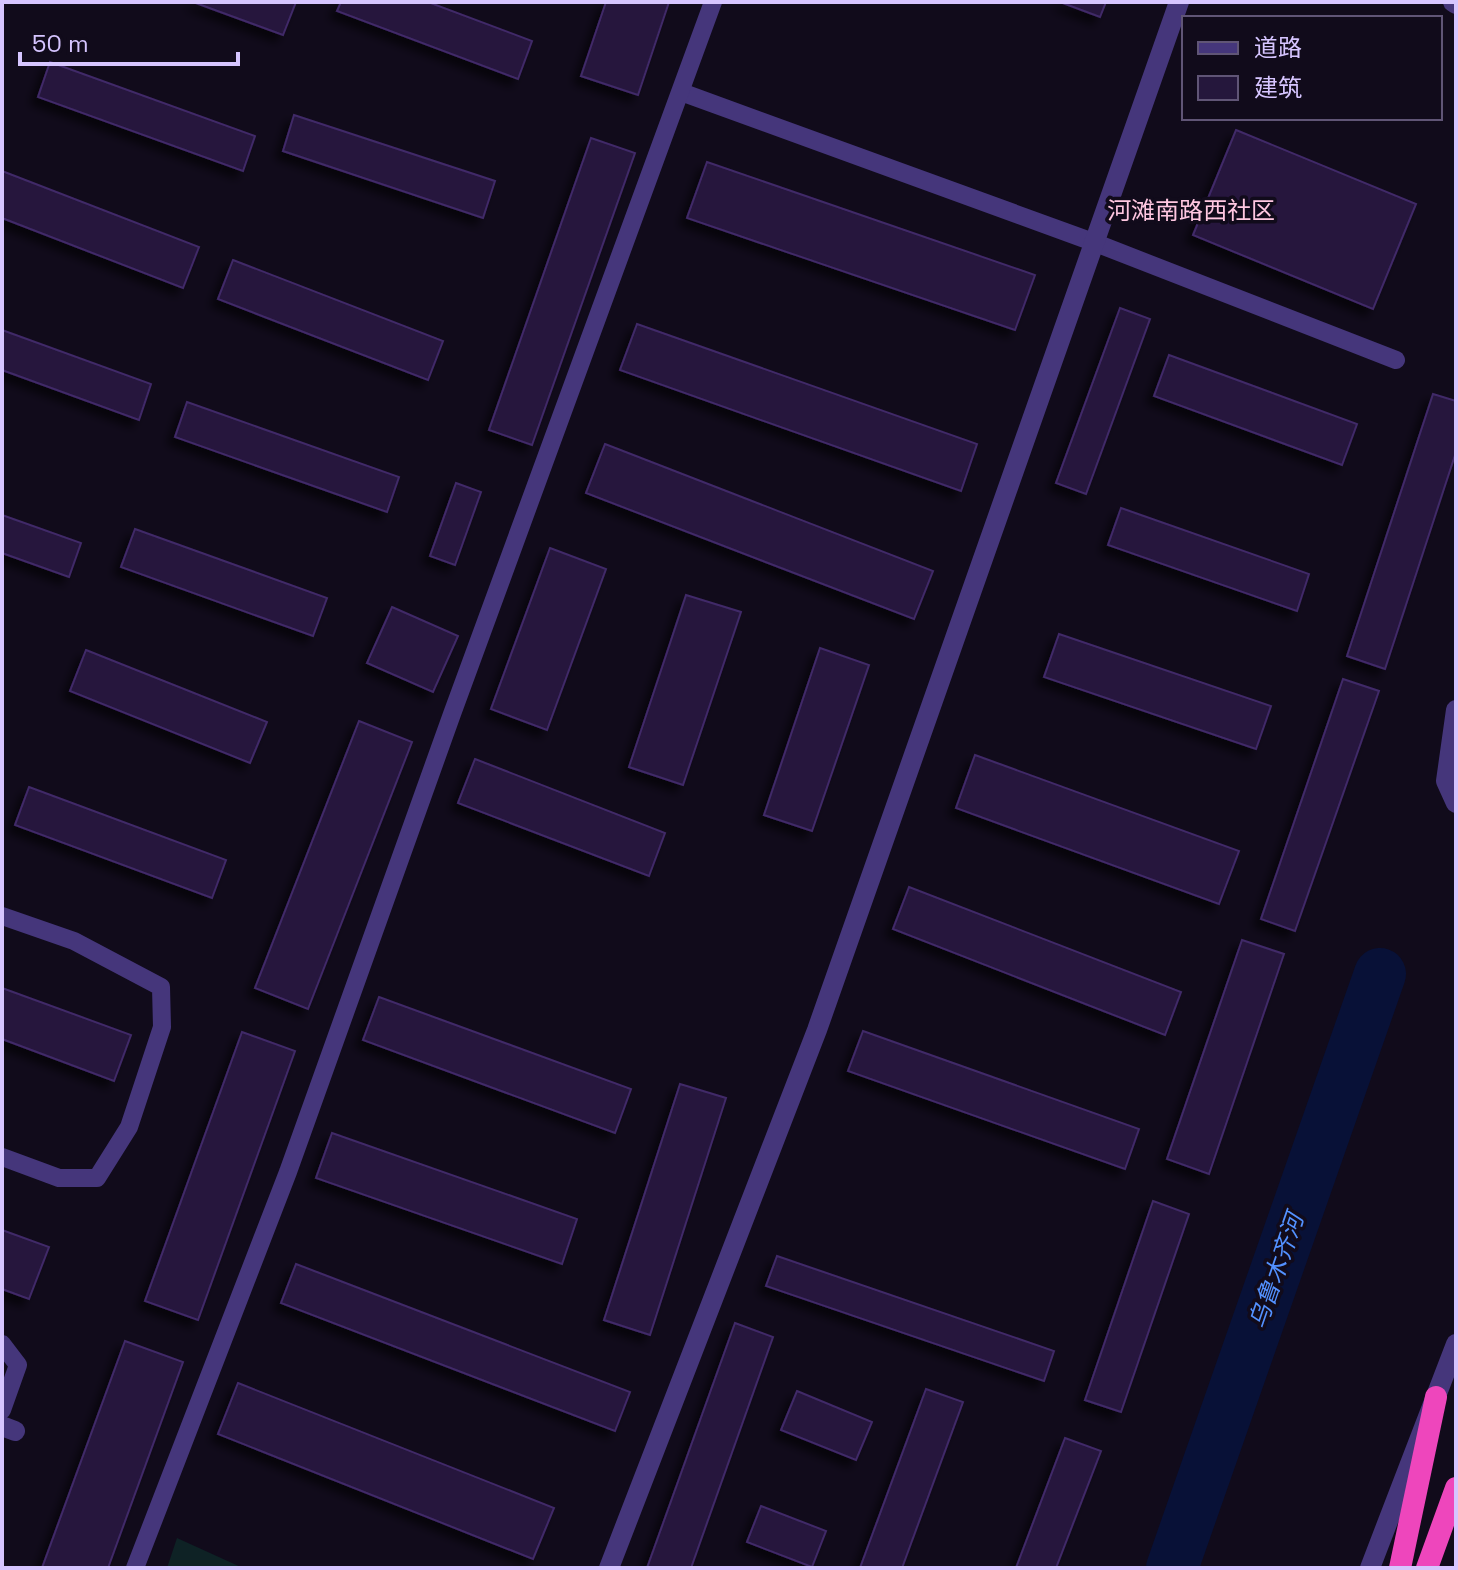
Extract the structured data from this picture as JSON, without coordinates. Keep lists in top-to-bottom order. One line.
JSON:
{"districts":["河滩南路西社区"],"water":["乌鲁木齐河"],"legend":["道路","建筑"],"scale_bar":"50 m"}
